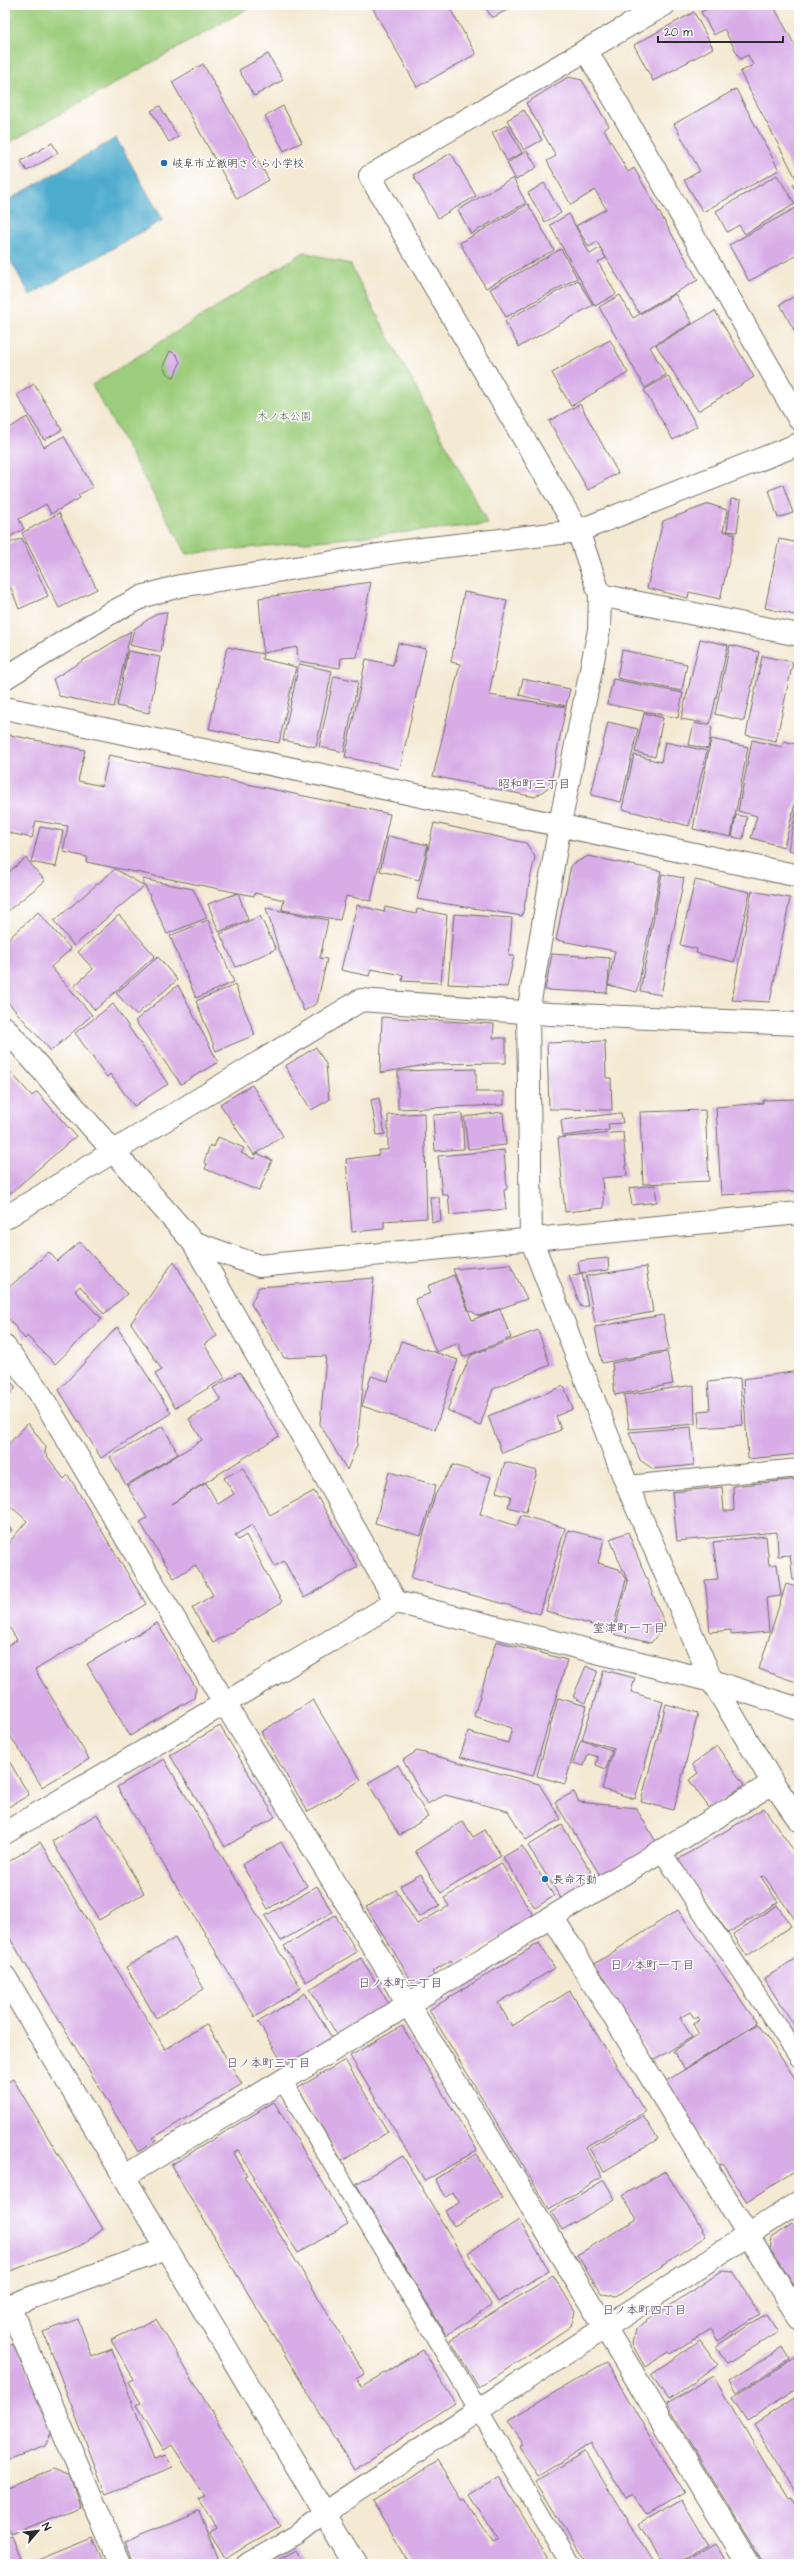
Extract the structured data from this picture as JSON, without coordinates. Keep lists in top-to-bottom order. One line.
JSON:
{"districts":["昭和町三丁目","室津町一丁目","日ノ本町一丁目","日ノ本町二丁目","日ノ本町三丁目","日ノ本町四丁目"],"parks":["木ノ本公園"],"places":["岐阜市立徹明さくら小学校","長命不動"],"scale_bar":"20 m","north":"top right"}
